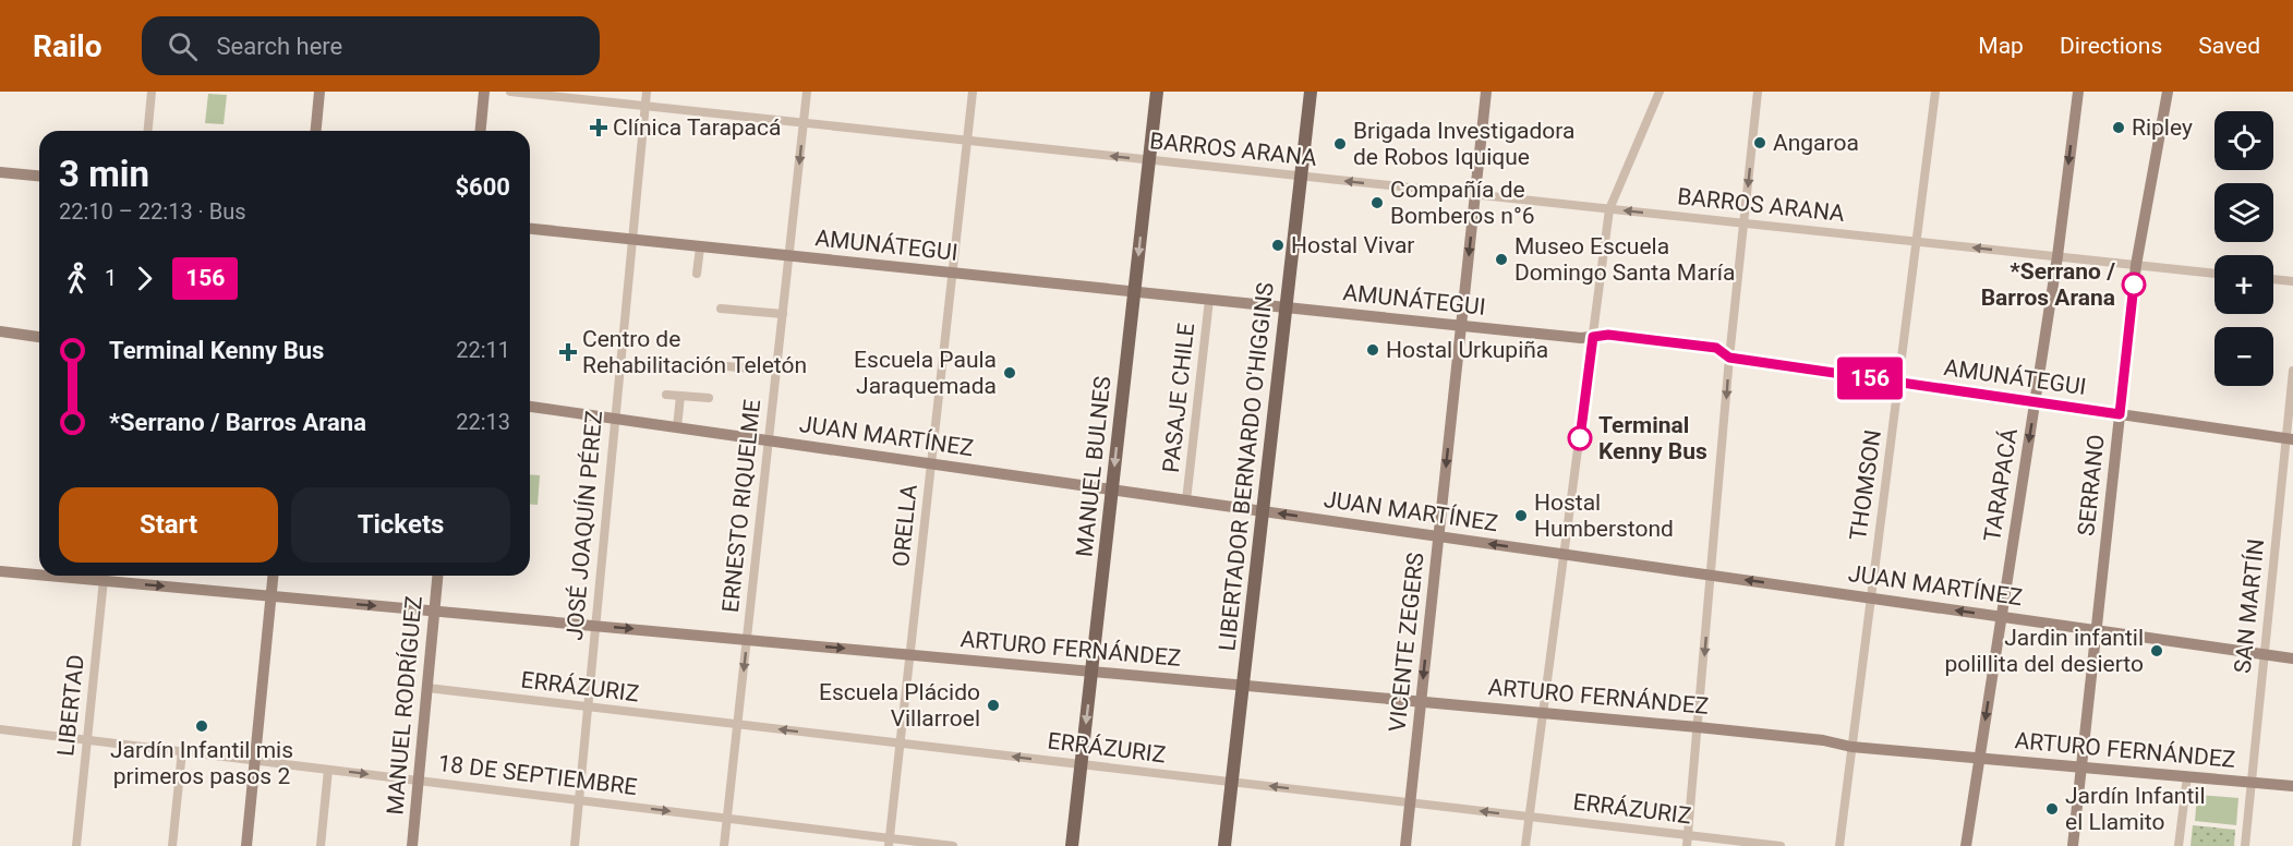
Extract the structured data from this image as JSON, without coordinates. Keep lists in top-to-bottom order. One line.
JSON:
{"streets":{"main road":["MANUEL BULNES","LIBERTADOR BERNARDO O'HIGGINS"],"street":["BARROS ARANA","AMUNÁTEGUI","PASAJE CHILE","JUAN MARTÍNEZ","THOMSON","TARAPACÁ","SERRANO","ERNESTO RIQUELME","JOSÉ JOAQUÍN PÉREZ","ORELLA","SAN MARTÍN","VICENTE ZEGERS","ARTURO FERNÁNDEZ","ERRÁZURIZ","LIBERTAD","MANUEL RODRÍGUEZ","18 DE SEPTIEMBRE"]},"crossings":[["BARROS ARANA","MANUEL BULNES"],["BARROS ARANA","LIBERTADOR BERNARDO O'HIGGINS"],["BARROS ARANA","THOMSON"],["BARROS ARANA","TARAPACÁ"],["BARROS ARANA","SERRANO"],["BARROS ARANA","ERNESTO RIQUELME"],["BARROS ARANA","JOSÉ JOAQUÍN PÉREZ"],["BARROS ARANA","ORELLA"],["BARROS ARANA","VICENTE ZEGERS"],["AMUNÁTEGUI","PASAJE CHILE"],["AMUNÁTEGUI","MANUEL BULNES"],["AMUNÁTEGUI","LIBERTADOR BERNARDO O'HIGGINS"],["AMUNÁTEGUI","THOMSON"],["AMUNÁTEGUI","TARAPACÁ"],["AMUNÁTEGUI","SERRANO"],["AMUNÁTEGUI","ERNESTO RIQUELME"],["AMUNÁTEGUI","JOSÉ JOAQUÍN PÉREZ"],["AMUNÁTEGUI","ORELLA"],["AMUNÁTEGUI","SAN MARTÍN"],["AMUNÁTEGUI","VICENTE ZEGERS"],["PASAJE CHILE","JUAN MARTÍNEZ"],["JUAN MARTÍNEZ","MANUEL BULNES"],["JUAN MARTÍNEZ","LIBERTADOR BERNARDO O'HIGGINS"],["JUAN MARTÍNEZ","THOMSON"],["JUAN MARTÍNEZ","TARAPACÁ"],["JUAN MARTÍNEZ","SERRANO"],["JUAN MARTÍNEZ","ERNESTO RIQUELME"],["JUAN MARTÍNEZ","JOSÉ JOAQUÍN PÉREZ"],["JUAN MARTÍNEZ","ORELLA"],["JUAN MARTÍNEZ","SAN MARTÍN"],["JUAN MARTÍNEZ","VICENTE ZEGERS"],["MANUEL BULNES","ARTURO FERNÁNDEZ"],["MANUEL BULNES","ERRÁZURIZ"],["LIBERTADOR BERNARDO O'HIGGINS","ARTURO FERNÁNDEZ"],["LIBERTADOR BERNARDO O'HIGGINS","ERRÁZURIZ"],["THOMSON","ARTURO FERNÁNDEZ"],["TARAPACÁ","ARTURO FERNÁNDEZ"],["SERRANO","ARTURO FERNÁNDEZ"],["ERNESTO RIQUELME","ARTURO FERNÁNDEZ"],["ERNESTO RIQUELME","ERRÁZURIZ"],["ERNESTO RIQUELME","18 DE SEPTIEMBRE"],["JOSÉ JOAQUÍN PÉREZ","ARTURO FERNÁNDEZ"],["JOSÉ JOAQUÍN PÉREZ","ERRÁZURIZ"],["JOSÉ JOAQUÍN PÉREZ","18 DE SEPTIEMBRE"],["ORELLA","ARTURO FERNÁNDEZ"],["ORELLA","ERRÁZURIZ"],["ORELLA","18 DE SEPTIEMBRE"],["SAN MARTÍN","ARTURO FERNÁNDEZ"],["VICENTE ZEGERS","ARTURO FERNÁNDEZ"],["VICENTE ZEGERS","ERRÁZURIZ"],["ARTURO FERNÁNDEZ","MANUEL RODRÍGUEZ"],["ERRÁZURIZ","MANUEL RODRÍGUEZ"],["LIBERTAD","18 DE SEPTIEMBRE"],["MANUEL RODRÍGUEZ","18 DE SEPTIEMBRE"]],"one_way":["BARROS ARANA","MANUEL BULNES","TARAPACÁ","VICENTE ZEGERS","ERRÁZURIZ"],"places":{"health":["Clínica Tarapacá","Centro de Rehabilitación Teletón"],"other":["Ripley","Angaroa","Brigada Investigadora de Robos Iquique","Compañía de Bomberos n°6","Hostal Vivar","Museo Escuela Domingo Santa María","*Serrano / Barros Arana","Hostal Urkupiña","Escuela Paula Jaraquemada","Terminal Kenny Bus","Hostal Humberstond","Jardin infantil polillita del desierto","Escuela Plácido Villarroel","Jardín Infantil mis primeros pasos 2","Jardín Infantil el Llamito"]},"lines":["bus line 156"],"page":{"header":"Railo","search":"Search here","nav":["Map","Directions","Saved"],"on_map":"156","map_buttons":["+","−"],"heading":["3 min","22:10 – 22:13 · Bus","$600"],"legs":["1","156"],"list":[{"name":"Terminal Kenny Bus","value":"22:11"},{"name":"*Serrano / Barros Arana","value":"22:13"}],"buttons":["Start","Tickets"]}}
